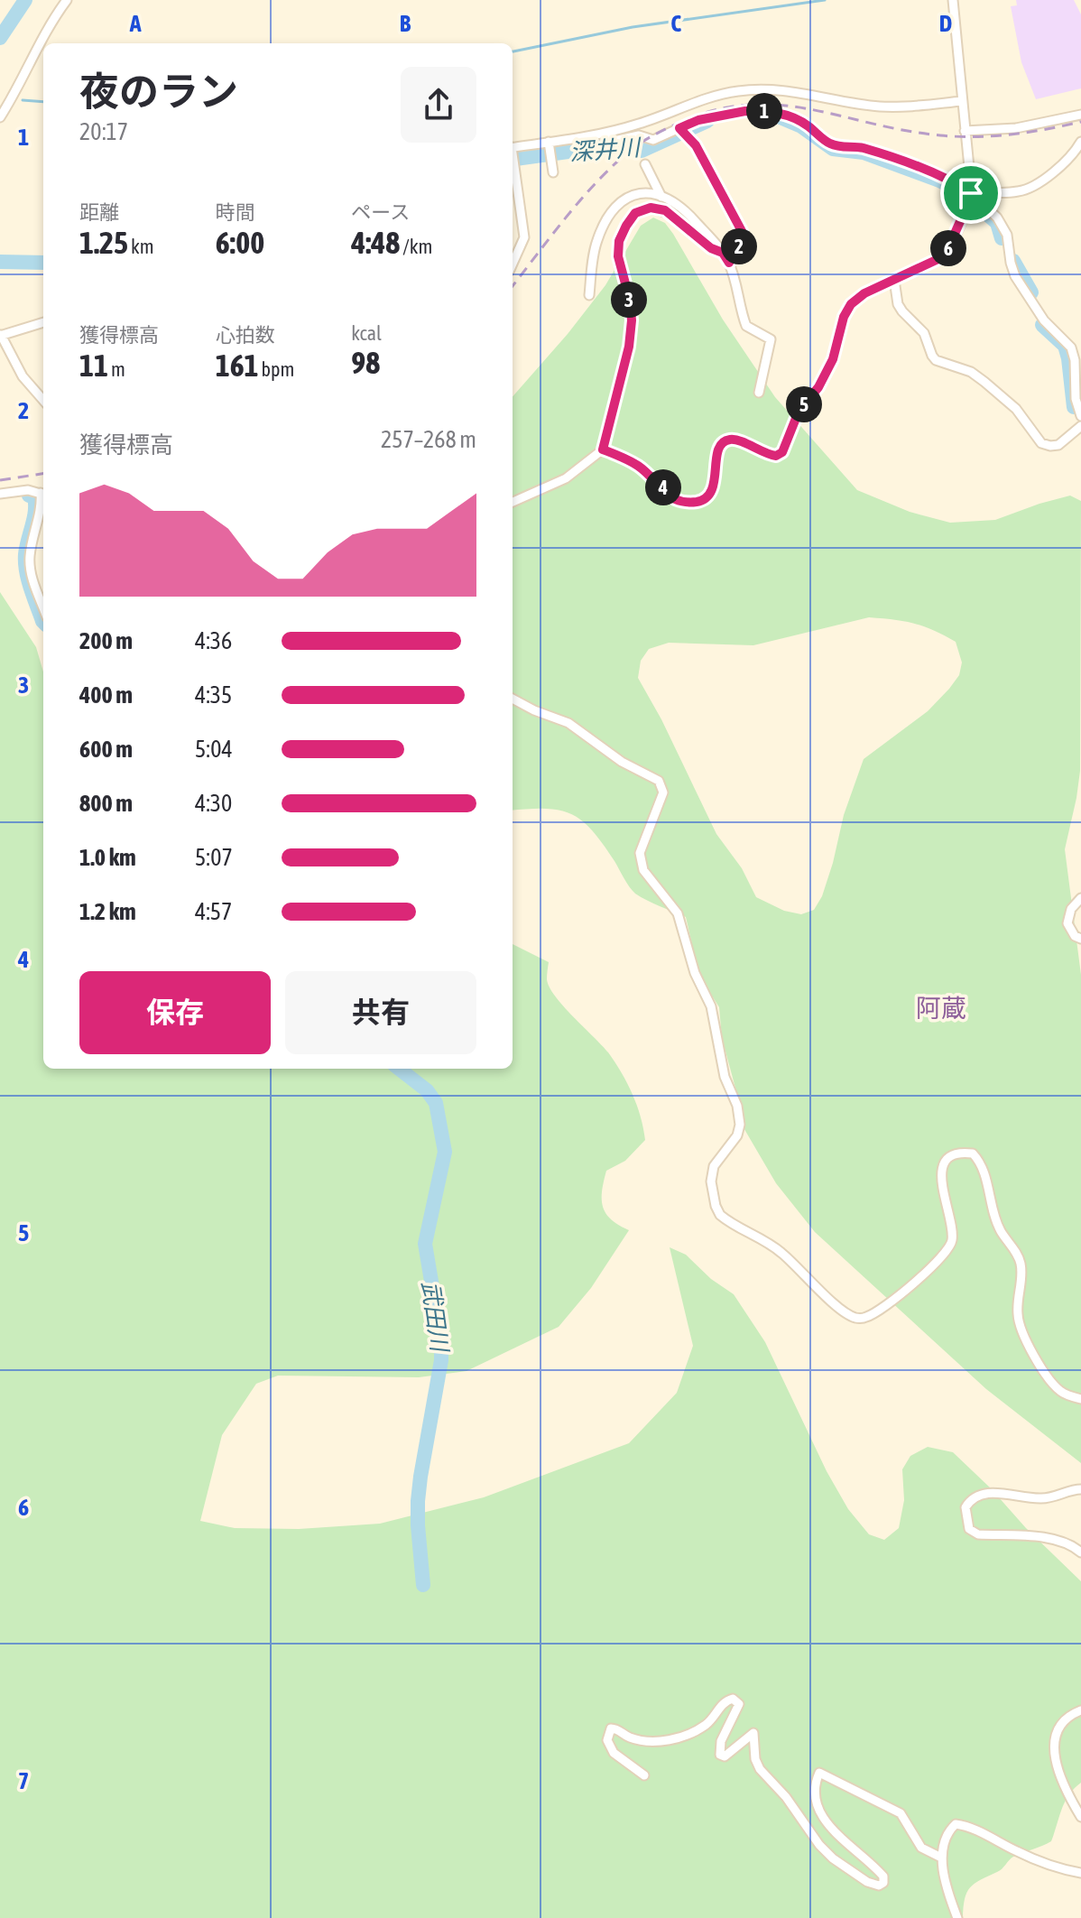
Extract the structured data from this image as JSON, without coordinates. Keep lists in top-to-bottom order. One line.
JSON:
{"districts":["阿蔵"],"water":["深井川","武田川"],"page":{"heading":["夜のラン","20:17"],"pins":["1","2","6","3","5","4"],"stats":[["距離","1.25 km"],["時間","6:00"],["ペース","4:48 /km"],["獲得標高","11 m"],["心拍数","161 bpm"],["kcal","98"]],"chart":["獲得標高","257–268 m"],"list":[{"name":"200 m","note":"4:36"},{"name":"400 m","note":"4:35"},{"name":"600 m","note":"5:04"},{"name":"800 m","note":"4:30"},{"name":"1.0 km","note":"5:07"},{"name":"1.2 km","note":"4:57"}],"buttons":["保存","共有"]},"grid":{"columns":["A","B","C","D"],"rows":["1","2","3","4","5","6","7"]}}
